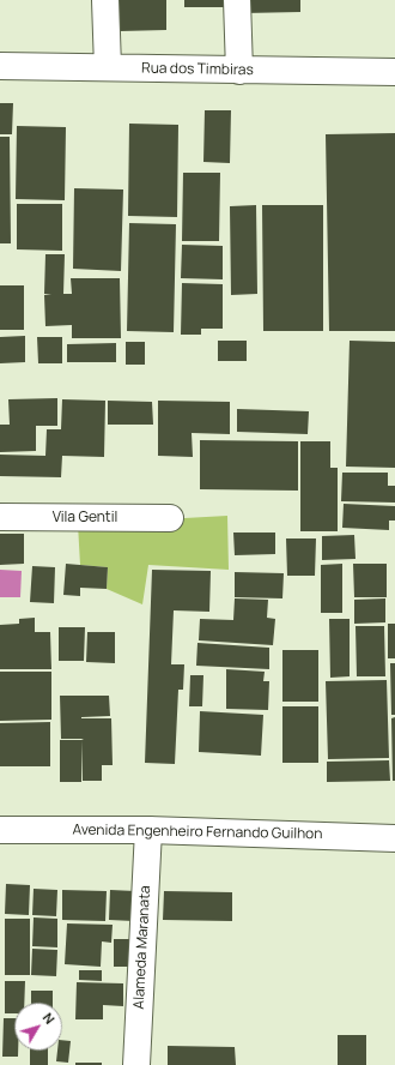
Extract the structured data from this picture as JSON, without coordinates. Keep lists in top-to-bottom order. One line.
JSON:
{"streets":{"street":["Rua dos Timbiras","Vila Gentil","Avenida Engenheiro Fernando Guilhon","Alameda Maranata"]},"crossings":[["Avenida Engenheiro Fernando Guilhon","Alameda Maranata"]],"north":"top right"}
